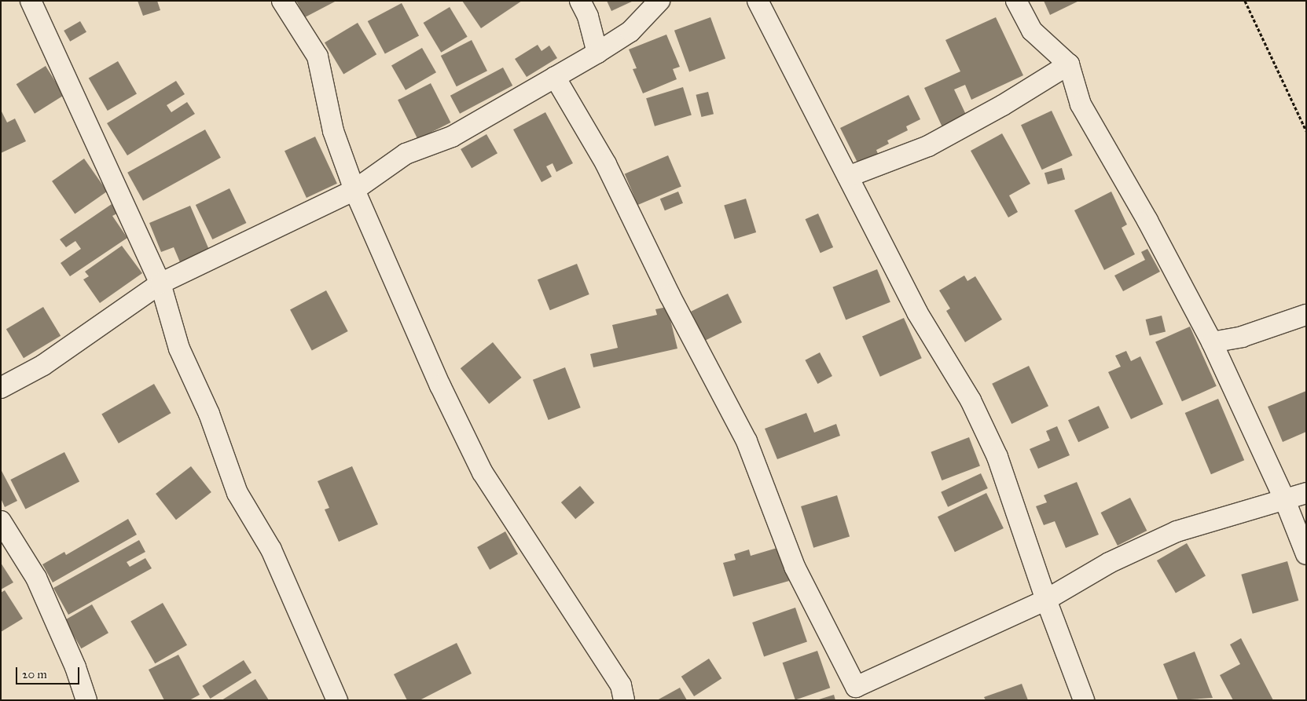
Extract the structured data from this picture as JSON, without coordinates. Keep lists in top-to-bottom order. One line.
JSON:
{"scale_bar":"20 m"}
